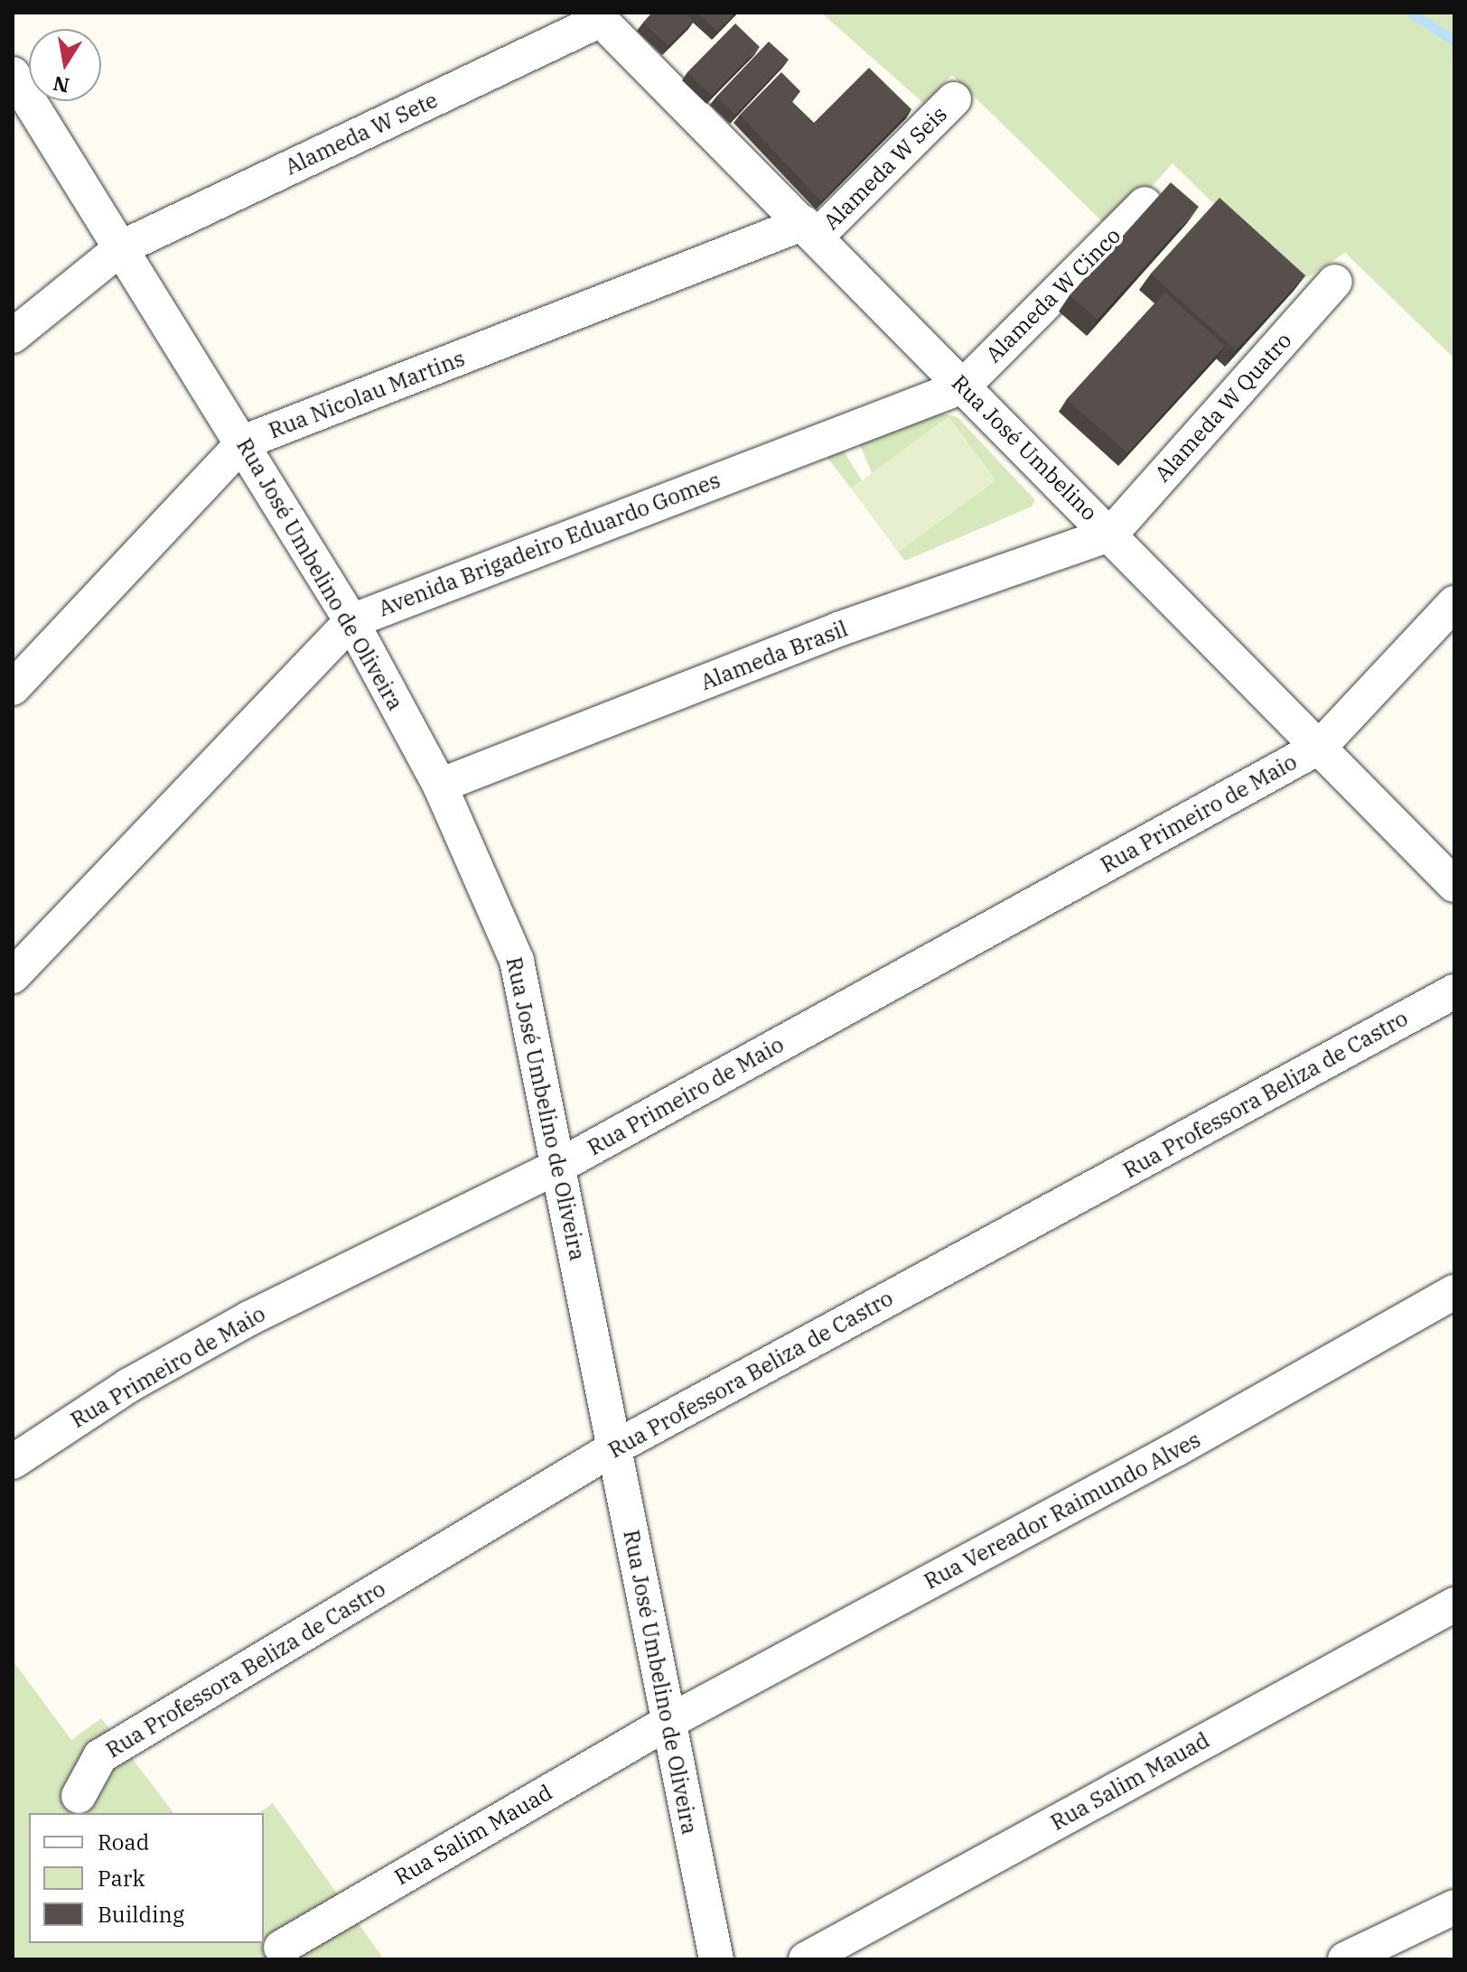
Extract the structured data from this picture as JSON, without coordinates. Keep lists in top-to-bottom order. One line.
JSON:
{"streets":{"street":["Alameda W Sete","Alameda W Seis","Alameda W Cinco","Rua Nicolau Martins","Alameda W Quatro","Rua José Umbelino","Avenida Brigadeiro Eduardo Gomes","Rua José Umbelino de Oliveira","Alameda Brasil","Rua Primeiro de Maio","Rua Professora Beliza de Castro","Rua Vereador Raimundo Alves","Rua Salim Mauad"]},"crossings":[["Alameda W Sete","Rua José Umbelino"],["Alameda W Sete","Rua José Umbelino de Oliveira"],["Alameda W Seis","Rua Nicolau Martins"],["Alameda W Seis","Rua José Umbelino"],["Alameda W Cinco","Rua José Umbelino"],["Alameda W Cinco","Avenida Brigadeiro Eduardo Gomes"],["Rua Nicolau Martins","Rua José Umbelino"],["Rua Nicolau Martins","Rua José Umbelino de Oliveira"],["Alameda W Quatro","Rua José Umbelino"],["Alameda W Quatro","Alameda Brasil"],["Rua José Umbelino","Avenida Brigadeiro Eduardo Gomes"],["Rua José Umbelino","Alameda Brasil"],["Rua José Umbelino","Rua Primeiro de Maio"],["Avenida Brigadeiro Eduardo Gomes","Rua José Umbelino de Oliveira"],["Rua José Umbelino de Oliveira","Alameda Brasil"],["Rua José Umbelino de Oliveira","Rua Primeiro de Maio"],["Rua José Umbelino de Oliveira","Rua Professora Beliza de Castro"],["Rua José Umbelino de Oliveira","Rua Vereador Raimundo Alves"],["Rua José Umbelino de Oliveira","Rua Salim Mauad"],["Rua Vereador Raimundo Alves","Rua Salim Mauad"]],"legend":["Road","Park","Building"],"north":"bottom"}
